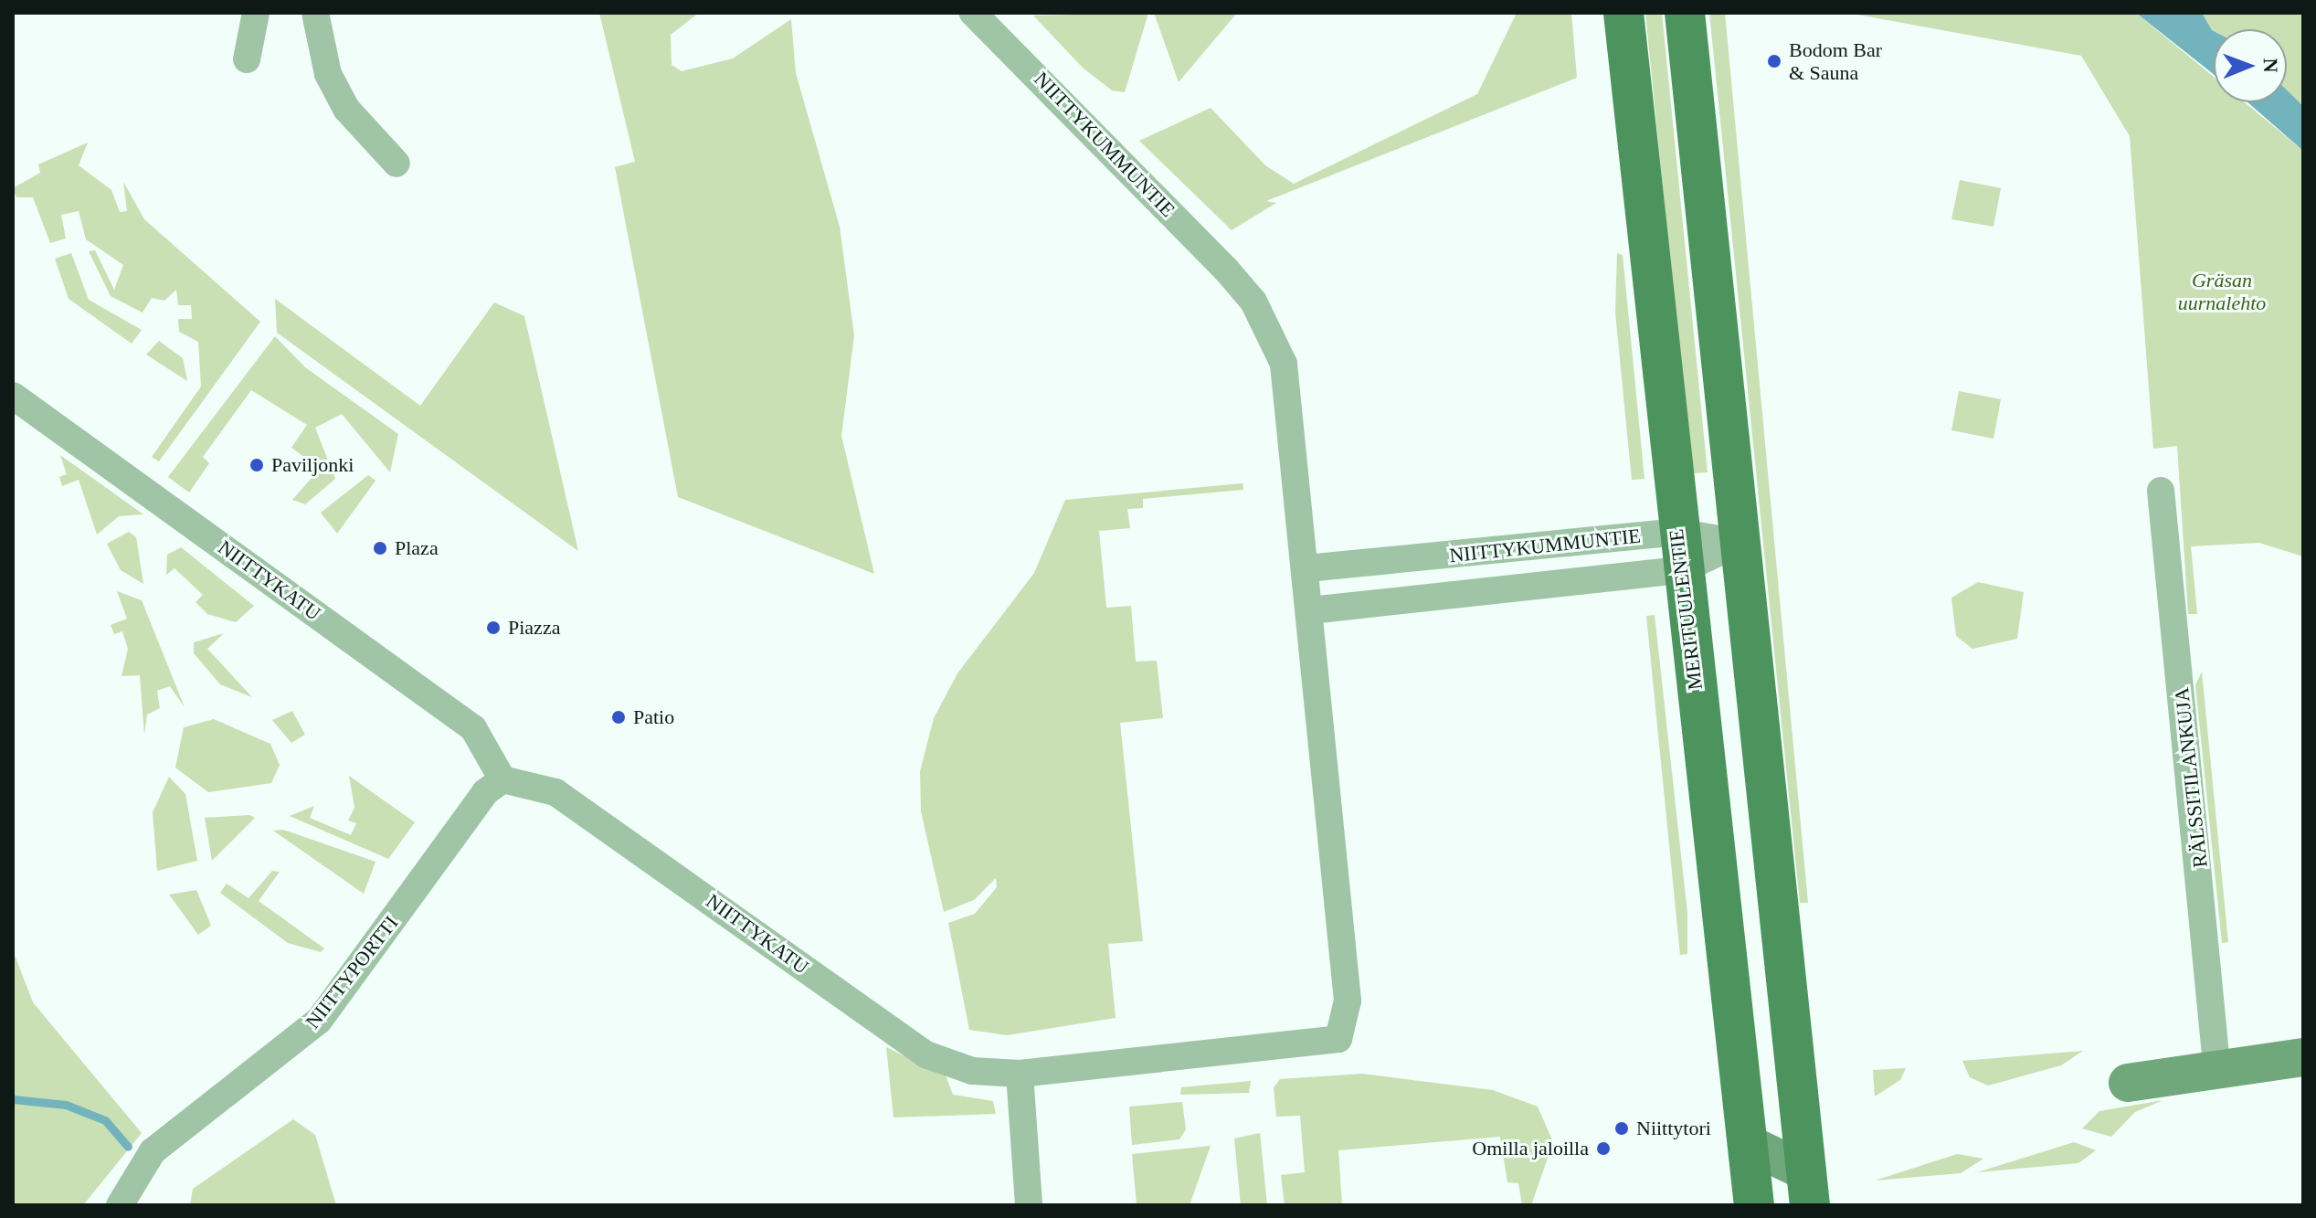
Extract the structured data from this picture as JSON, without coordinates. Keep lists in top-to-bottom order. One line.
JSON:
{"streets":{"main road":["MERITUULENTIE"],"street":["NIITTYKUMMUNTIE","NIITTYKATU","RÄLSSITILANKUJA","NIITTYPORTTI"]},"crossings":[["NIITTYKUMMUNTIE","NIITTYKATU"],["NIITTYKUMMUNTIE","MERITUULENTIE"],["NIITTYKATU","NIITTYPORTTI"]],"parks":["Gräsan uurnalehto"],"places":["Bodom Bar & Sauna","Paviljonki","Plaza","Piazza","Patio","Niittytori","Omilla jaloilla"],"north":"right"}
